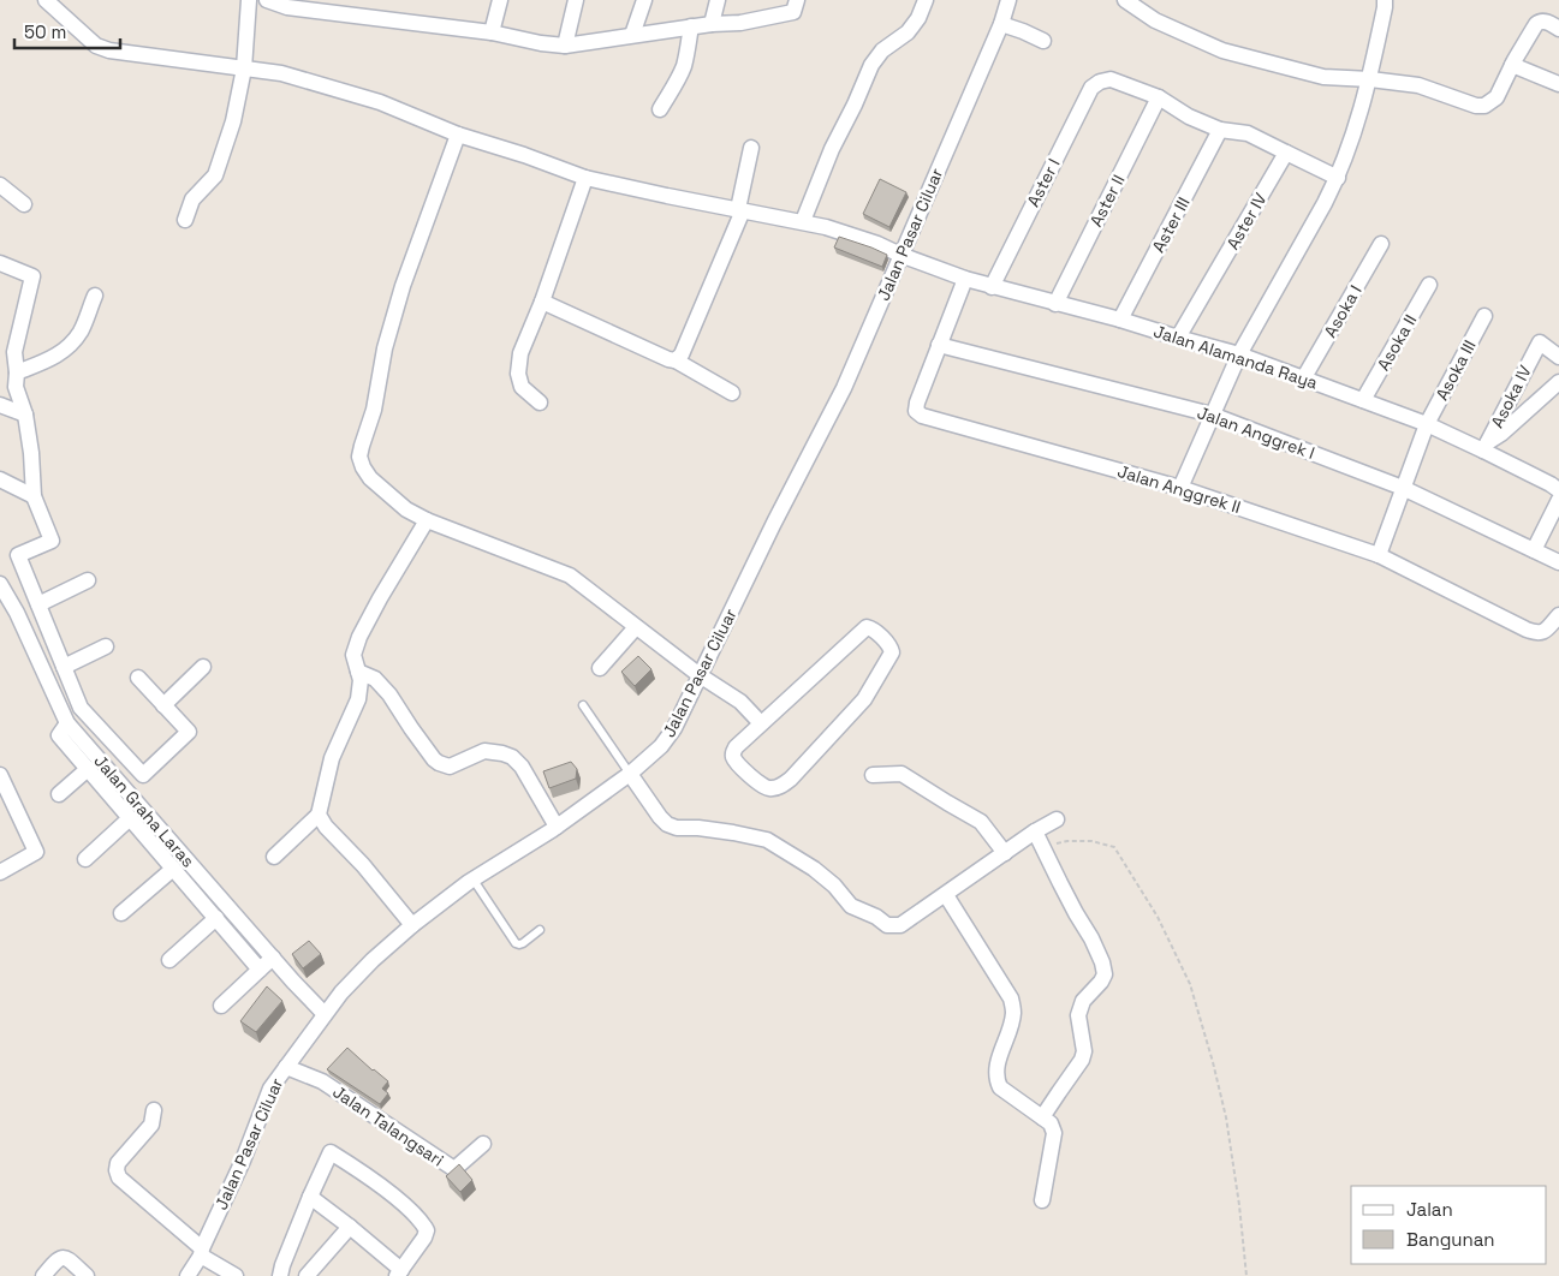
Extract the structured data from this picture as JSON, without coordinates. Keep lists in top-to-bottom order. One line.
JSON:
{"streets":{"street":["Aster I","Aster II","Aster IV","Aster III","Jalan Pasar Ciluar","Asoka I","Asoka II","Jalan Alamanda Raya","Asoka III","Asoka IV","Jalan Anggrek I","Jalan Anggrek II","Jalan Graha Laras","Jalan Talangsari"]},"crossings":[["Aster I","Aster II"],["Aster I","Jalan Alamanda Raya"],["Aster II","Jalan Alamanda Raya"],["Aster IV","Jalan Alamanda Raya"],["Aster III","Jalan Alamanda Raya"],["Jalan Pasar Ciluar","Jalan Alamanda Raya"],["Jalan Pasar Ciluar","Jalan Graha Laras"],["Jalan Pasar Ciluar","Jalan Talangsari"],["Asoka I","Jalan Alamanda Raya"],["Asoka II","Jalan Alamanda Raya"],["Jalan Alamanda Raya","Asoka III"],["Jalan Alamanda Raya","Asoka IV"],["Jalan Alamanda Raya","Jalan Anggrek II"],["Asoka III","Jalan Anggrek I"],["Asoka III","Jalan Anggrek II"],["Jalan Anggrek I","Jalan Anggrek II"]],"legend":["Jalan","Bangunan"],"scale_bar":"50 m"}
